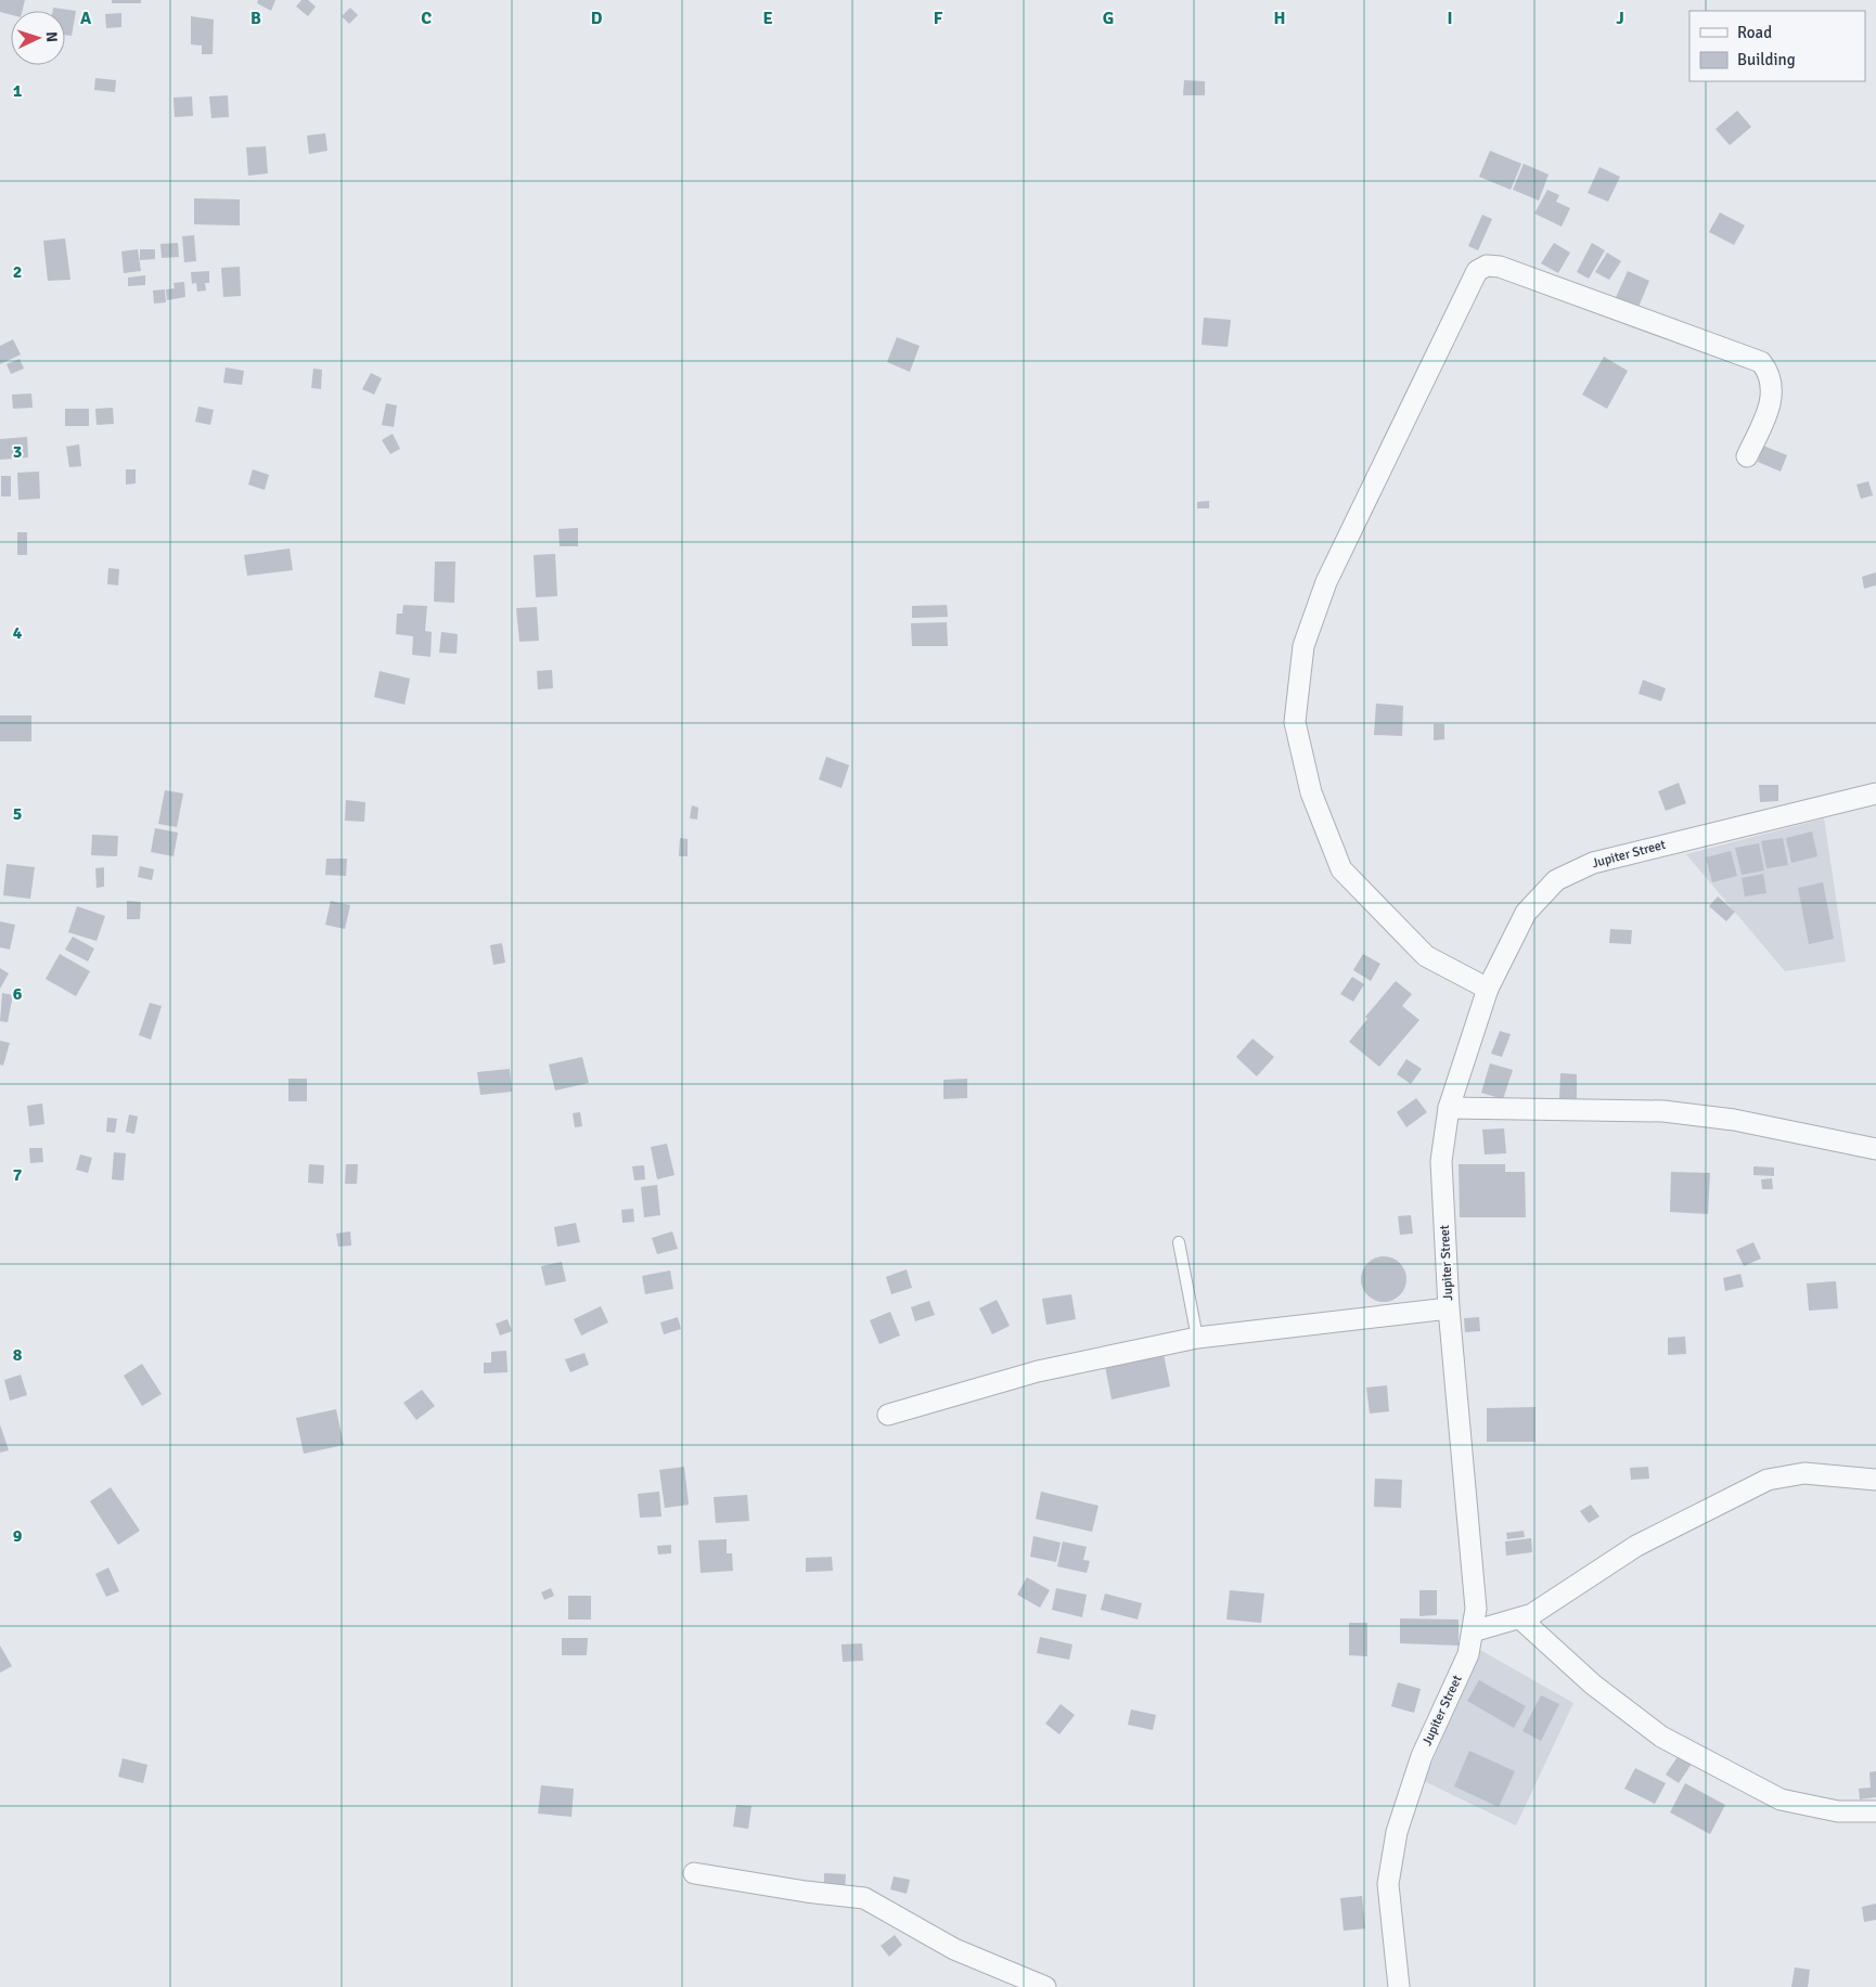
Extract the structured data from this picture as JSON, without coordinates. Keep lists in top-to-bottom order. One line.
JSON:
{"streets":{"street":["Jupiter Street"]},"legend":["Road","Building"],"north":"right","grid":{"columns":["A","B","C","D","E","F","G","H","I","J"],"rows":["1","2","3","4","5","6","7","8","9"]}}
